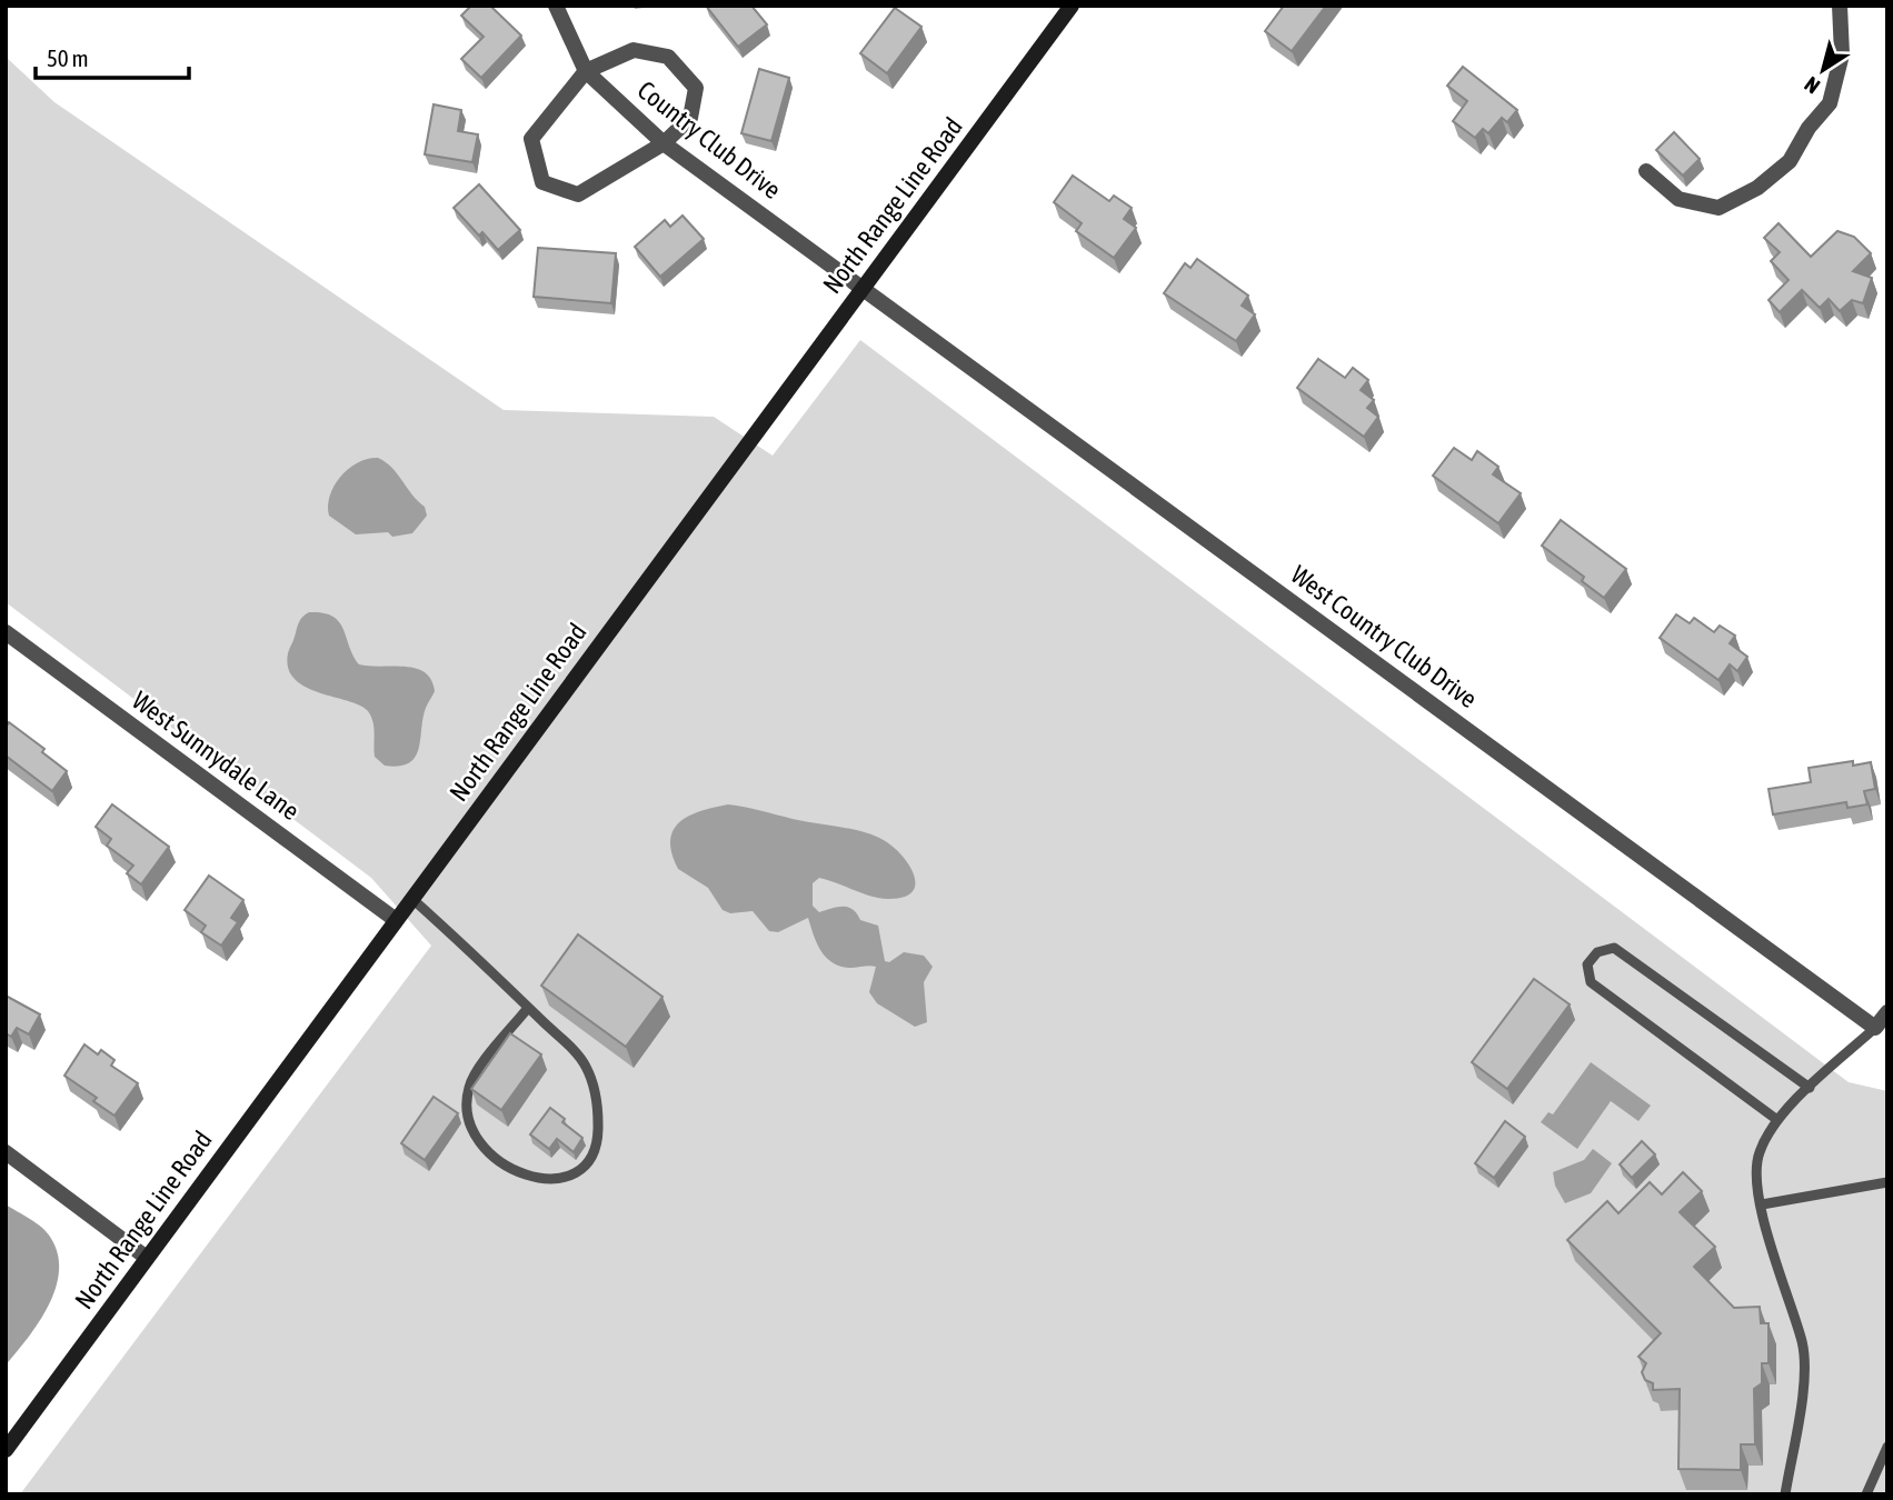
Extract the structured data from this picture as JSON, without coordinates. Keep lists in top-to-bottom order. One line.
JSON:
{"streets":{"street":["Country Club Drive","North Range Line Road","West Country Club Drive","West Sunnydale Lane"]},"crossings":[["Country Club Drive","North Range Line Road"],["Country Club Drive","West Country Club Drive"],["North Range Line Road","West Country Club Drive"],["North Range Line Road","West Sunnydale Lane"]],"scale_bar":"50 m","north":"bottom left"}
